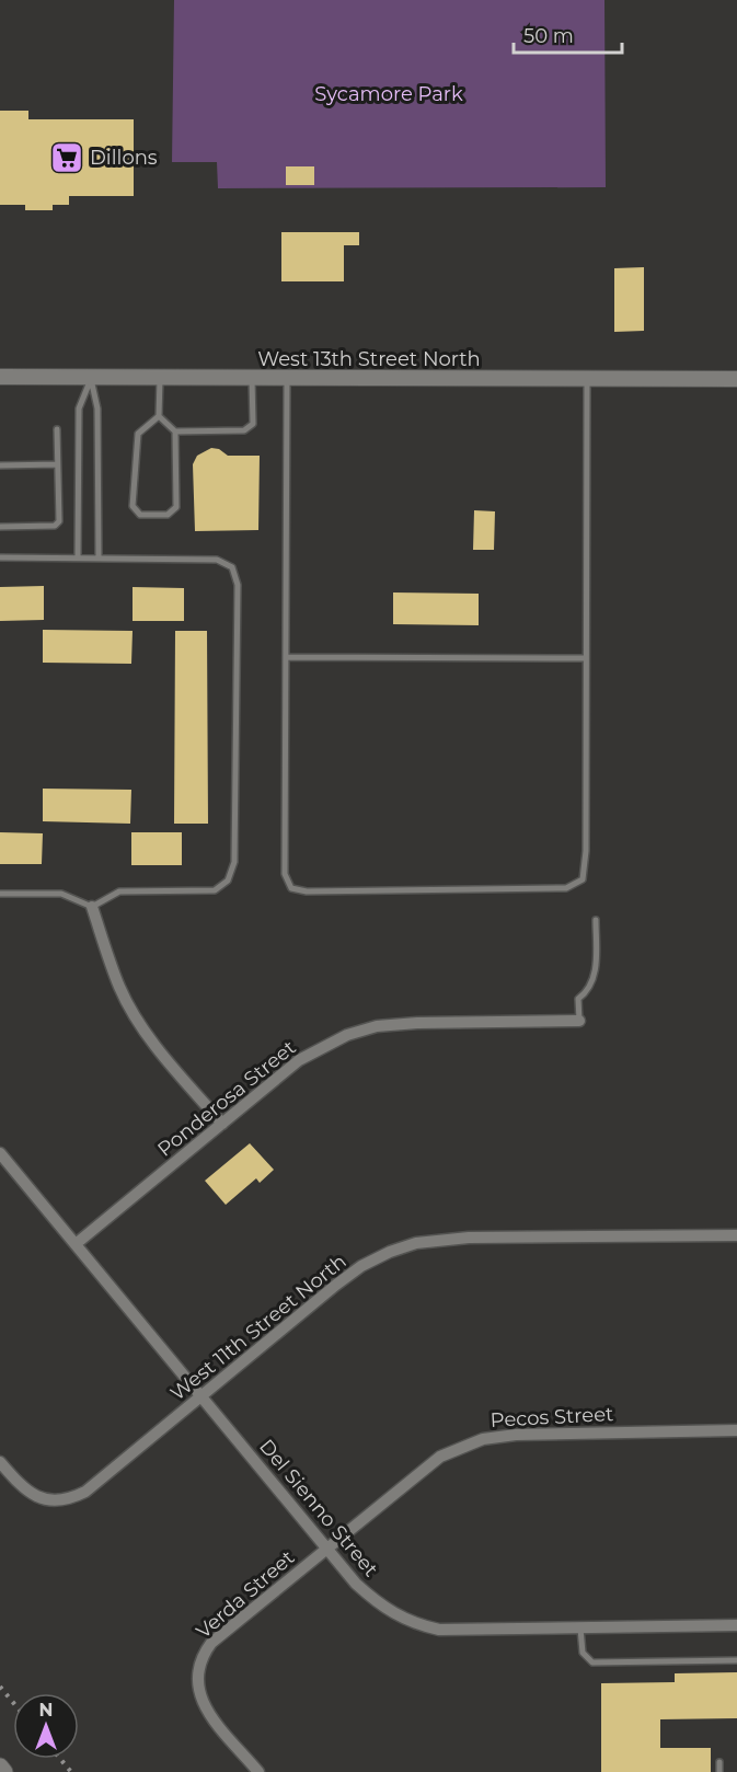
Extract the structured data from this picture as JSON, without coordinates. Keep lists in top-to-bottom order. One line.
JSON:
{"streets":{"street":["West 13th Street North","Ponderosa Street","West 11th Street North","Pecos Street","Del Sienno Street","Verda Street"]},"crossings":[["Ponderosa Street","Del Sienno Street"],["West 11th Street North","Del Sienno Street"],["Pecos Street","Del Sienno Street"],["Pecos Street","Verda Street"],["Del Sienno Street","Verda Street"]],"parks":["Sycamore Park"],"places":{"supermarket":["Dillons"]},"scale_bar":"50 m","north":"top"}
